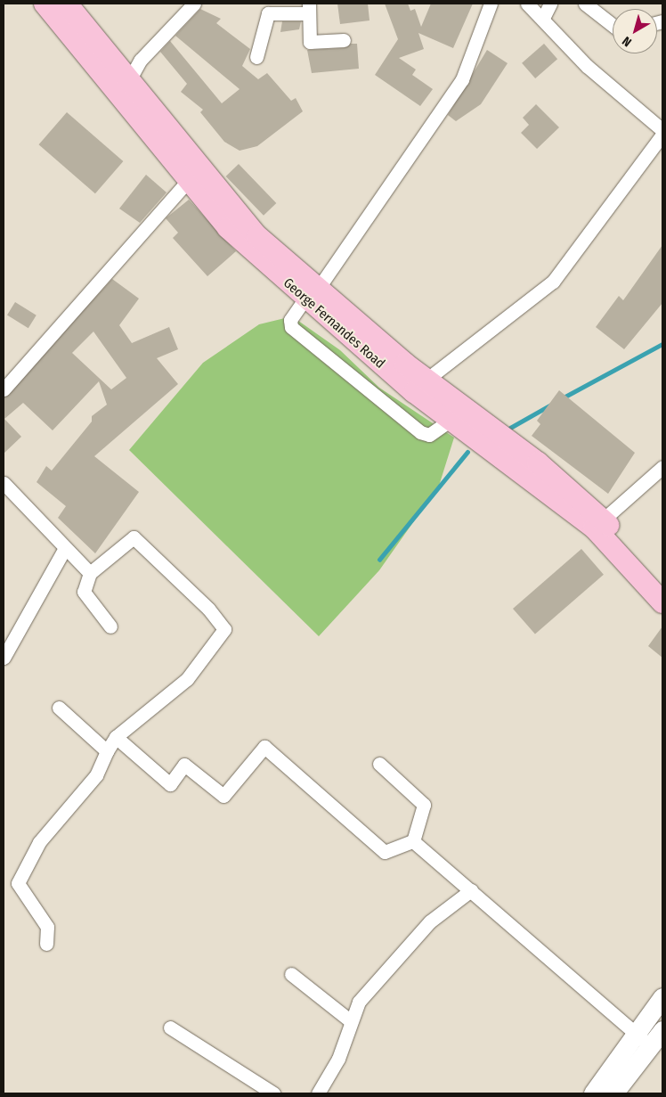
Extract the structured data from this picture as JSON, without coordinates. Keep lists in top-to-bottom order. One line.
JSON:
{"streets":{"main road":["George Fernandes Road"]},"north":"bottom left"}
